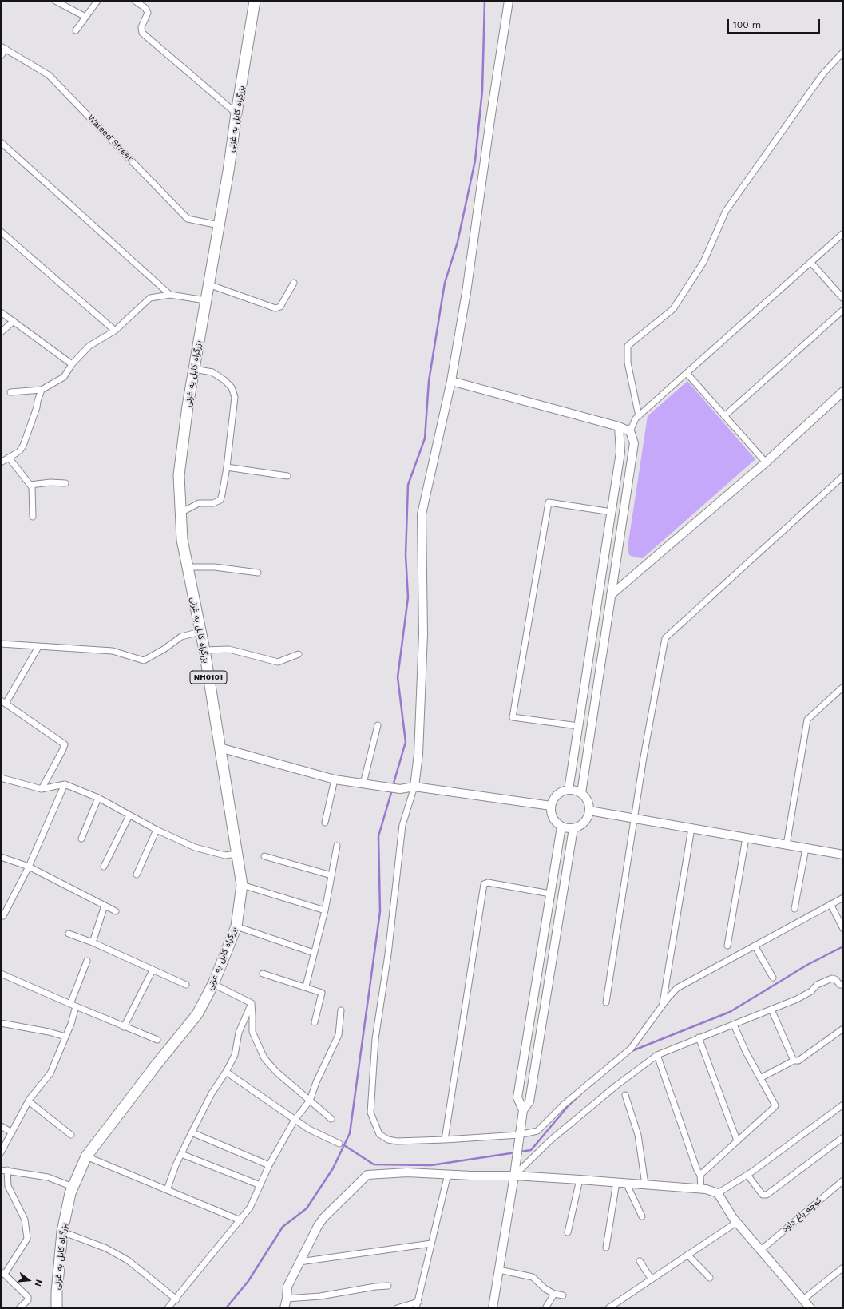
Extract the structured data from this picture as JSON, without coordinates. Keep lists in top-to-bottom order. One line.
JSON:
{"streets":{"highway":["بزرگراه کابل به غزنی","NH0101"],"street":["Waleed Street","کوچه باغ داود"]},"crossings":[["بزرگراه کابل به غزنی","Waleed Street"]],"scale_bar":"100 m","north":"right"}
